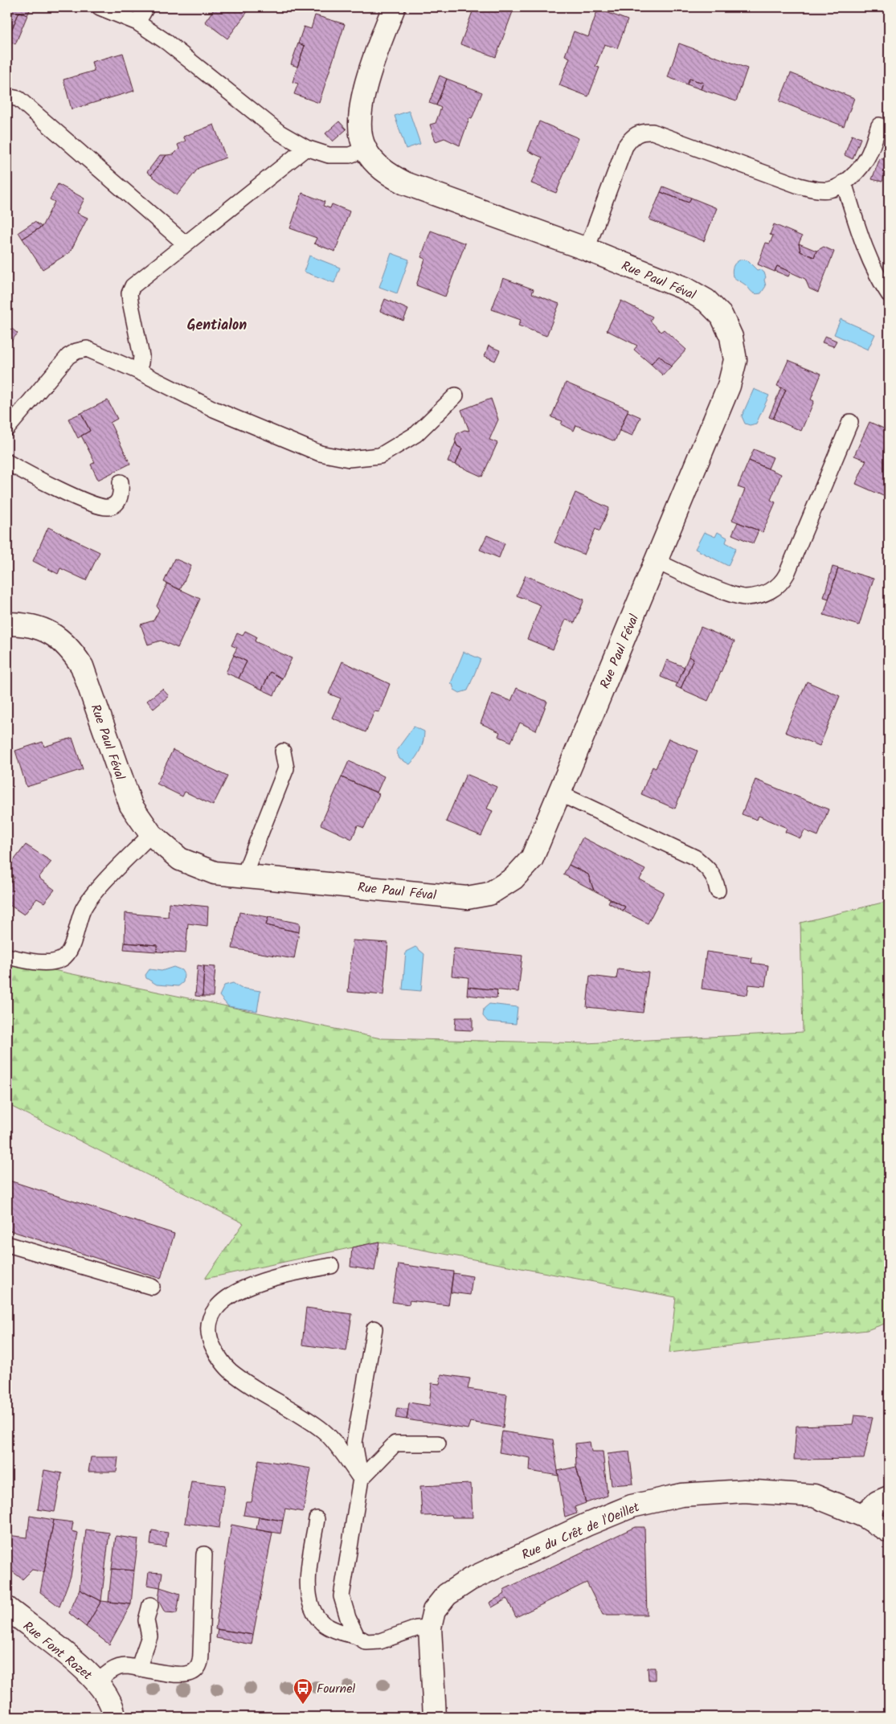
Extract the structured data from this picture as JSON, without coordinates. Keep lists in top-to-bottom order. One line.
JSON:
{"streets":{"street":["Rue Paul Féval","Rue du Crêt de l'Oeillet","Rue Font Rozet"]},"districts":["Gentialon"],"places":{"bus stop":["Fournel"]}}
